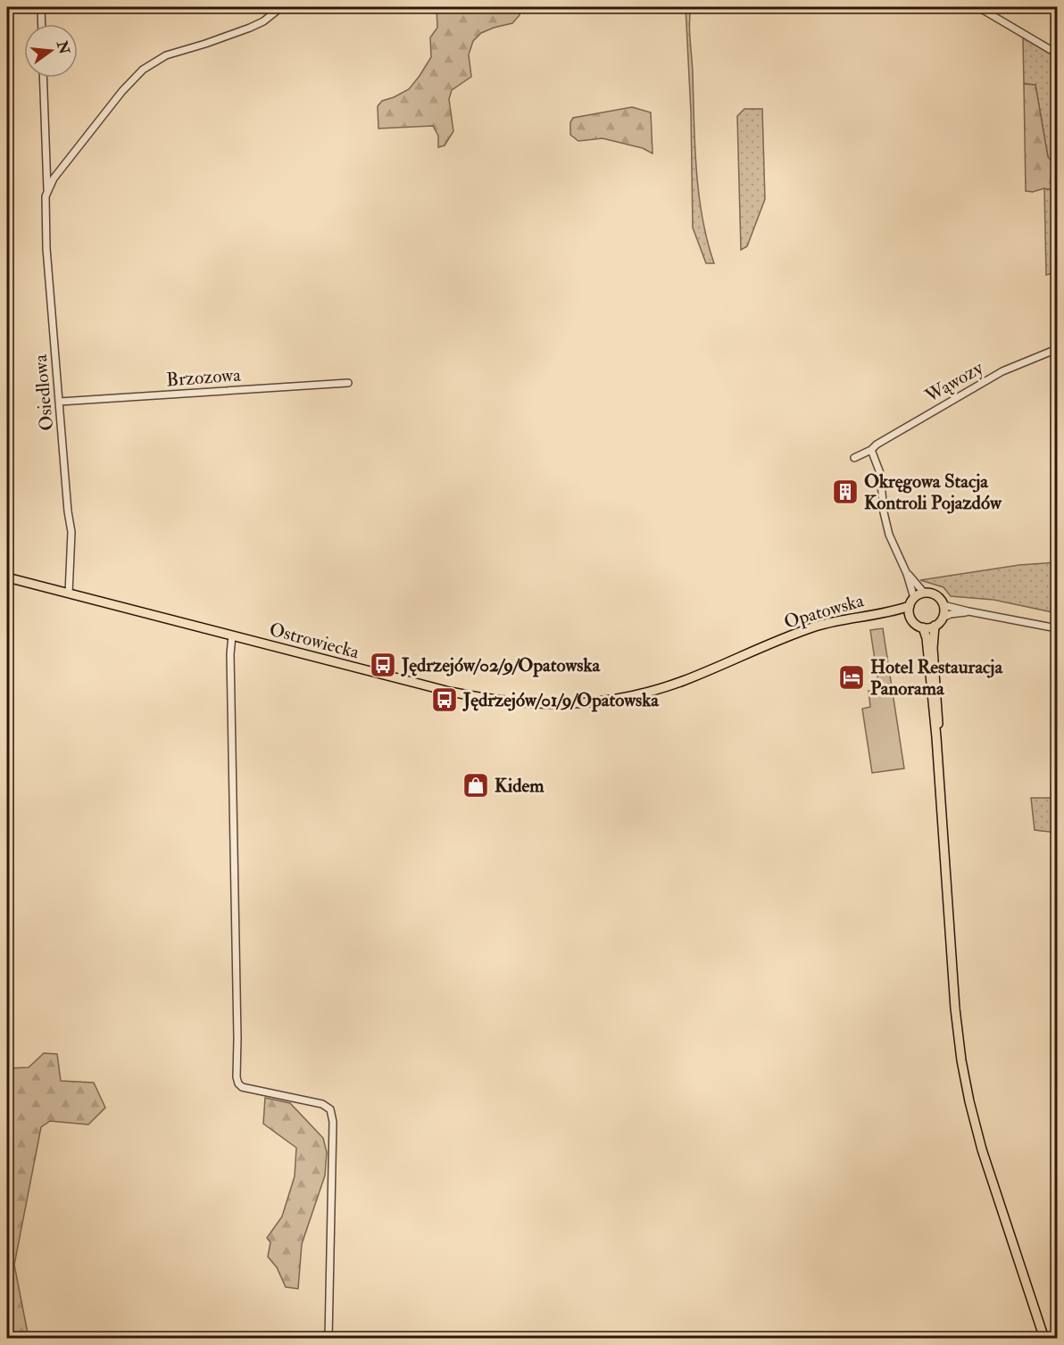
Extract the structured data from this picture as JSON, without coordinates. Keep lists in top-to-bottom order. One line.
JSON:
{"streets":{"main road":["Opatowska","Ostrowiecka"],"street":["Brzozowa","Wąwozy","Osiedlowa"]},"crossings":[["Brzozowa","Osiedlowa"],["Osiedlowa","Ostrowiecka"],["Opatowska","Ostrowiecka"]],"places":{"building":["Okręgowa Stacja Kontroli Pojazdów"],"bus stop":["Jędrzejów/02/9/Opatowska","Jędrzejów/01/9/Opatowska"],"hotel":["Hotel Restauracja Panorama"],"shop":["Kidem"]},"north":"right"}
